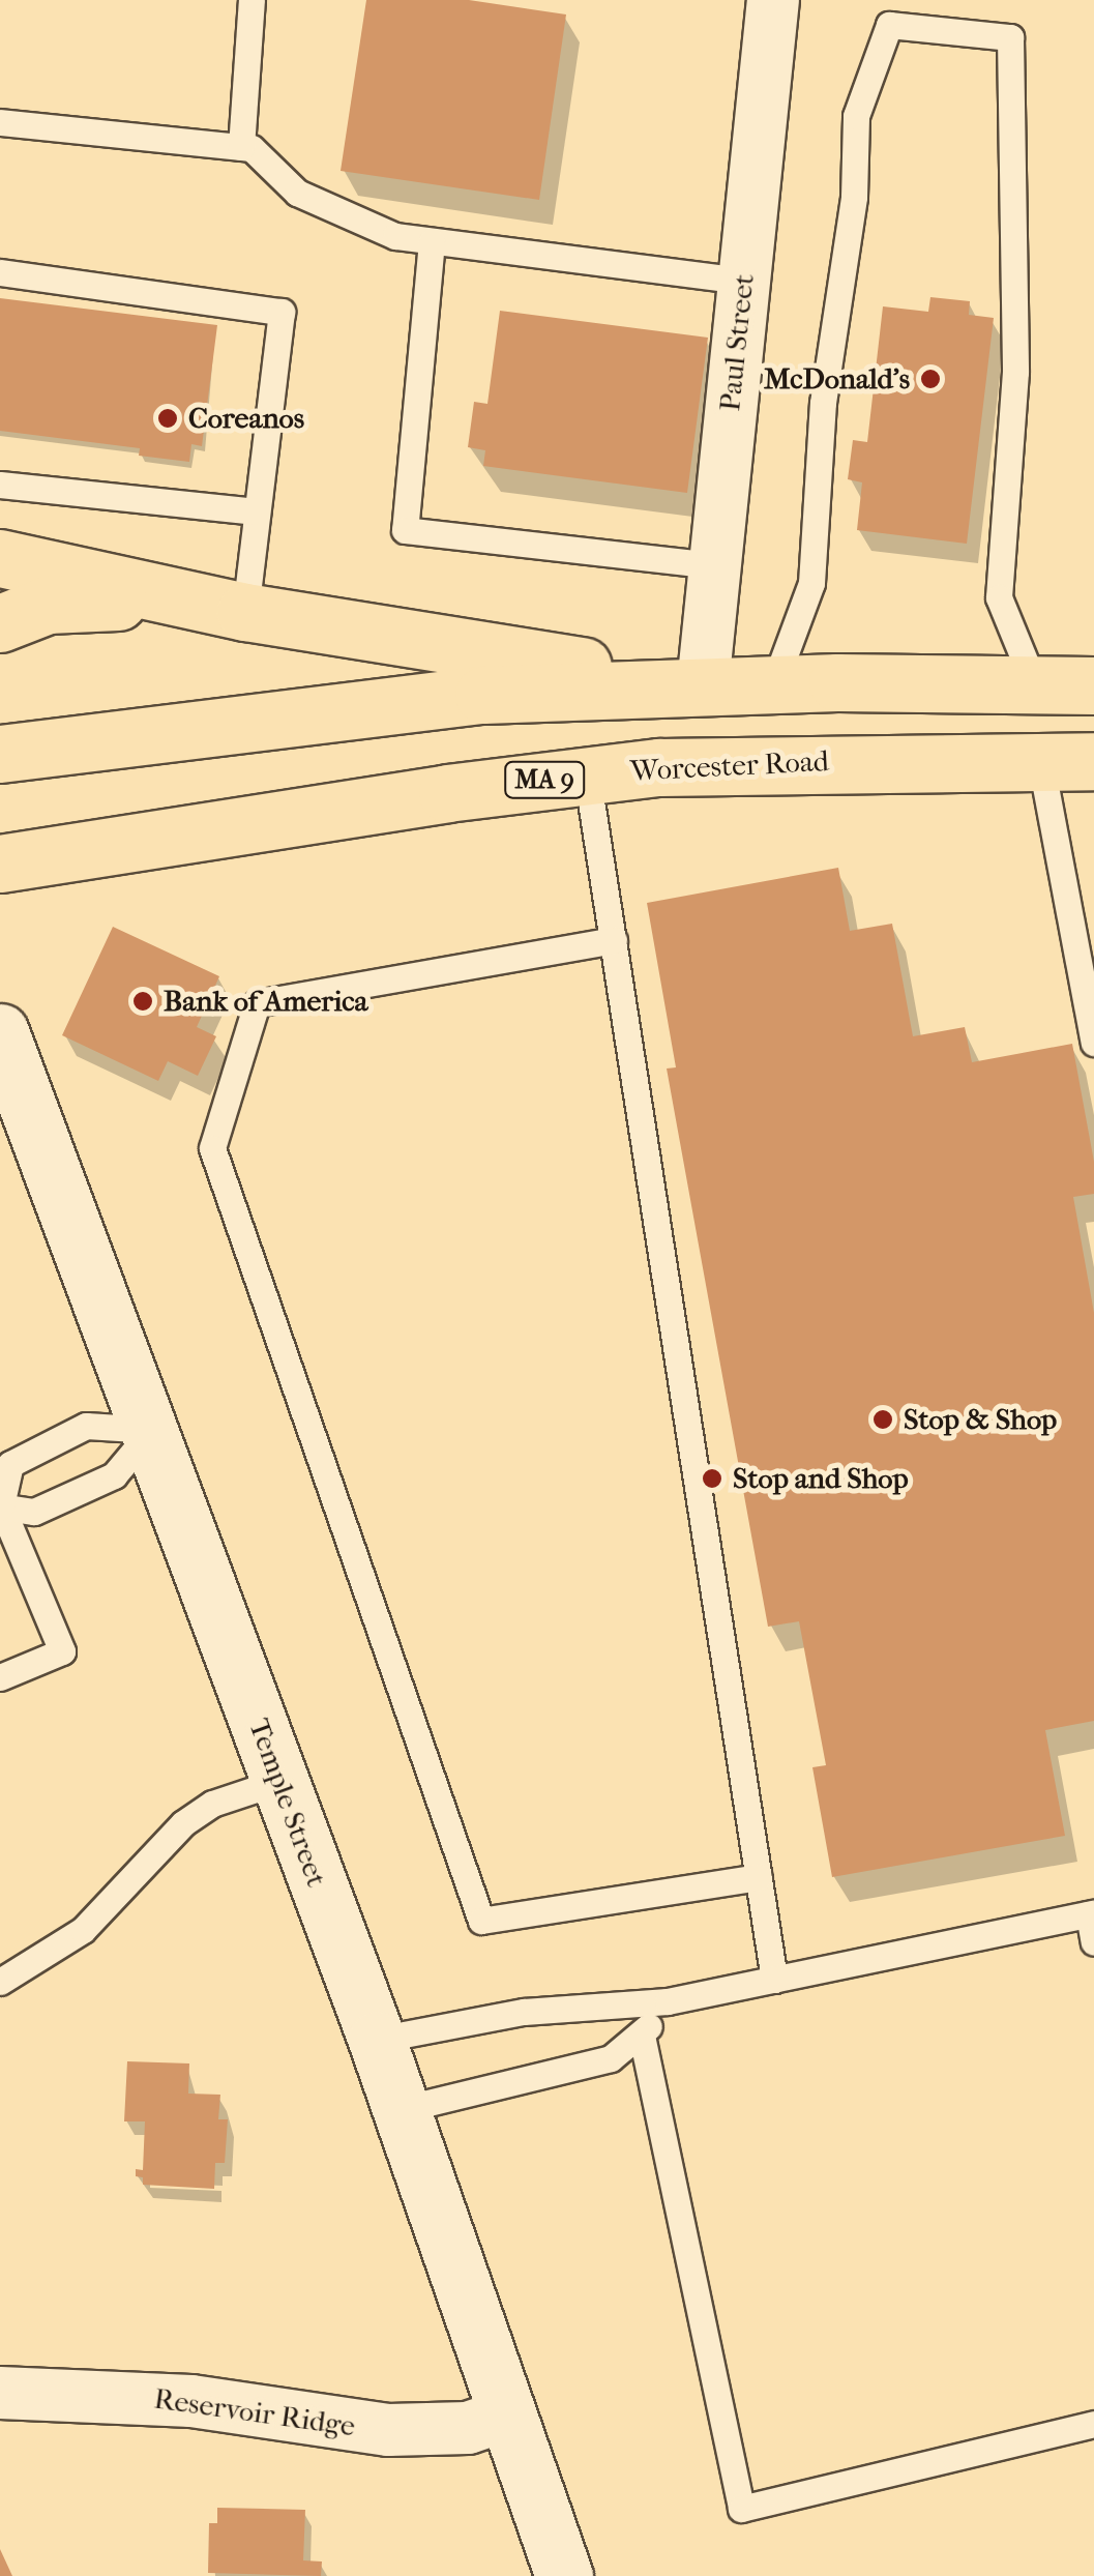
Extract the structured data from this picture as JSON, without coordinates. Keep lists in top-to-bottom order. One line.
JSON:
{"streets":{"highway":["Worcester Road","MA 9"],"street":["Paul Street","Temple Street","Reservoir Ridge"]},"crossings":[["Temple Street","Reservoir Ridge"]],"places":["McDonald's","Coreanos","Bank of America","Stop & Shop","Stop and Shop"]}
